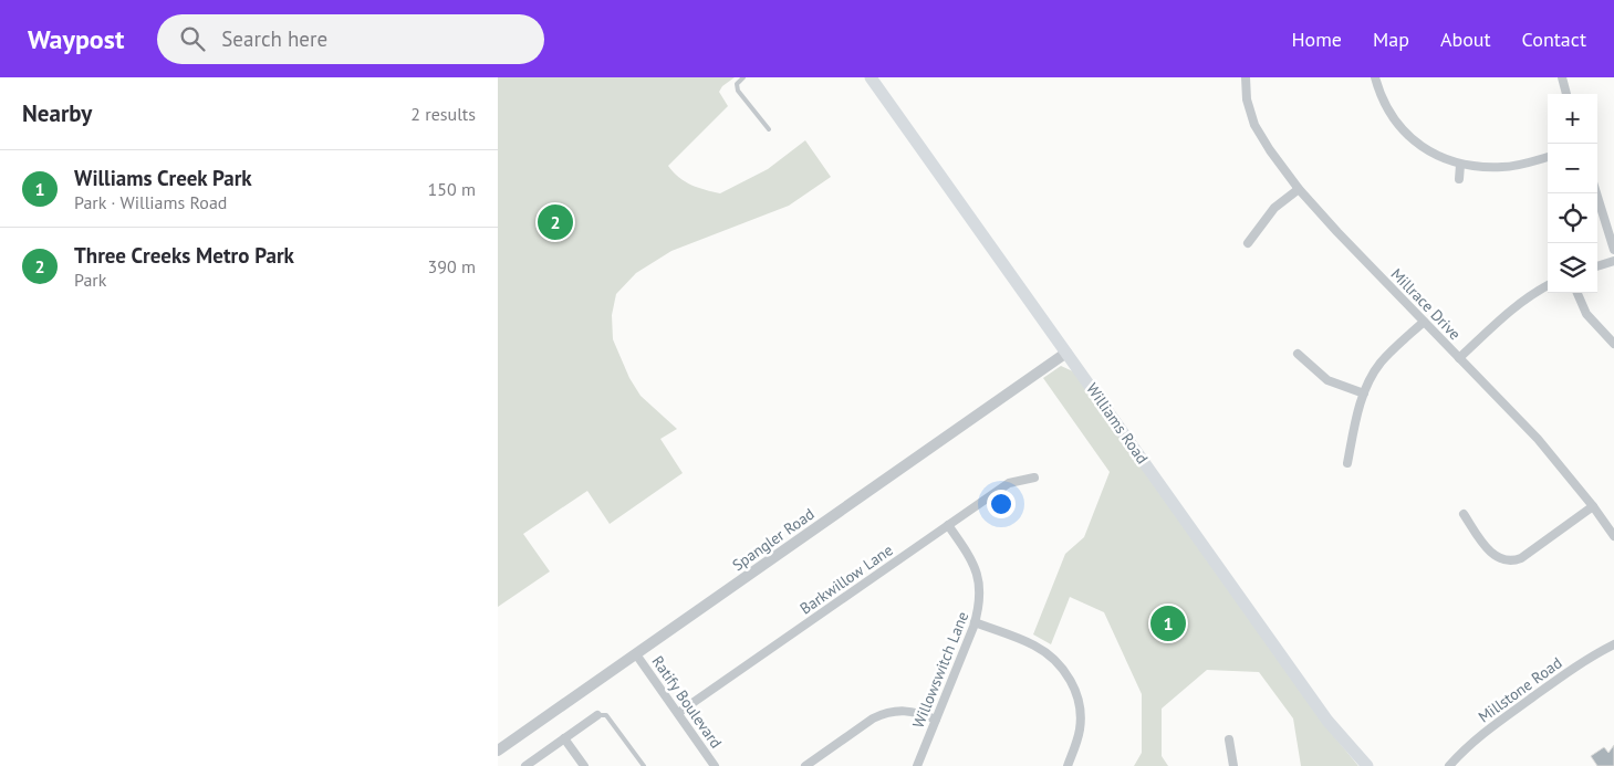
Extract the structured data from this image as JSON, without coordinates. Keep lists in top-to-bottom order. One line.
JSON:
{"streets":{"main road":["Williams Road"],"street":["Millrace Drive","Spangler Road","Barkwillow Lane","Willowswitch Lane","Millstone Road","Ratify Boulevard"]},"crossings":[["Williams Road","Spangler Road"],["Spangler Road","Ratify Boulevard"],["Barkwillow Lane","Willowswitch Lane"],["Barkwillow Lane","Ratify Boulevard"]],"page":{"header":"Waypost","search":"Search here","nav":["Home","Map","About","Contact"],"heading":["Nearby","2 results"],"map_buttons":["+","−"],"list":[{"mark":"1","name":"Williams Creek Park","note":"Park · Williams Road","value":"150 m"},{"mark":"2","name":"Three Creeks Metro Park","note":"Park","value":"390 m"}],"pins":["2","1"]}}
